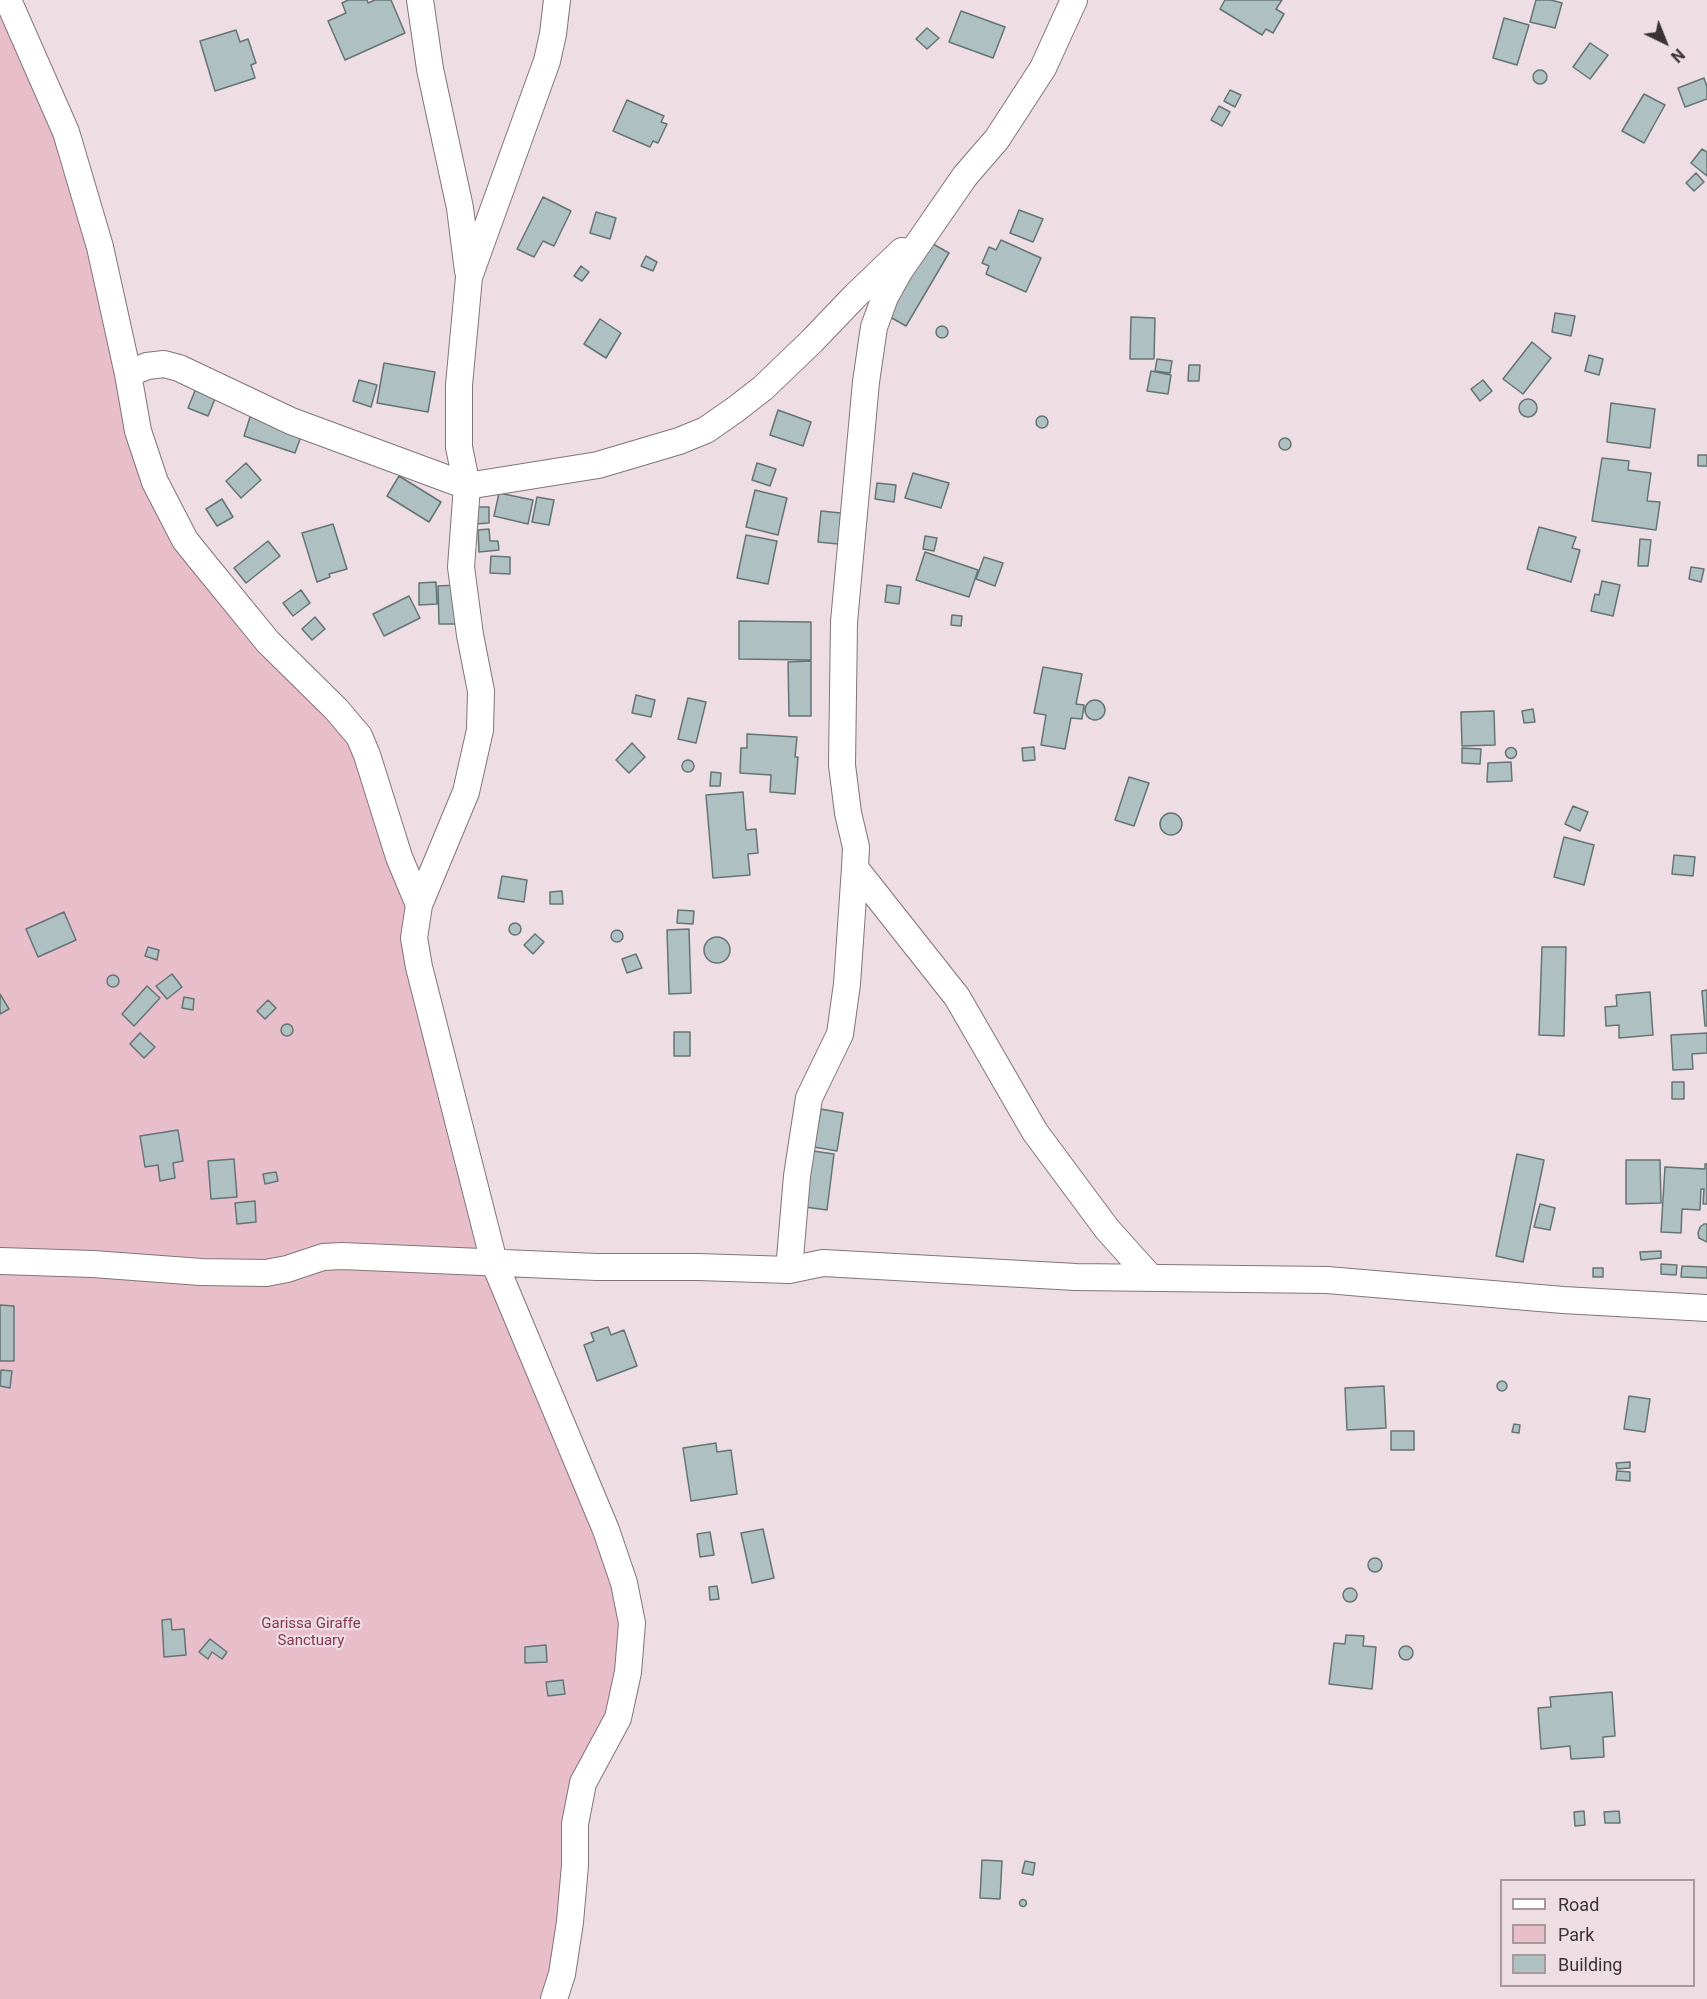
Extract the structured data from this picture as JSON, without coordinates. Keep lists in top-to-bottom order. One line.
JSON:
{"parks":["Garissa Giraffe Sanctuary"],"legend":["Road","Park","Building"],"north":"bottom right"}
